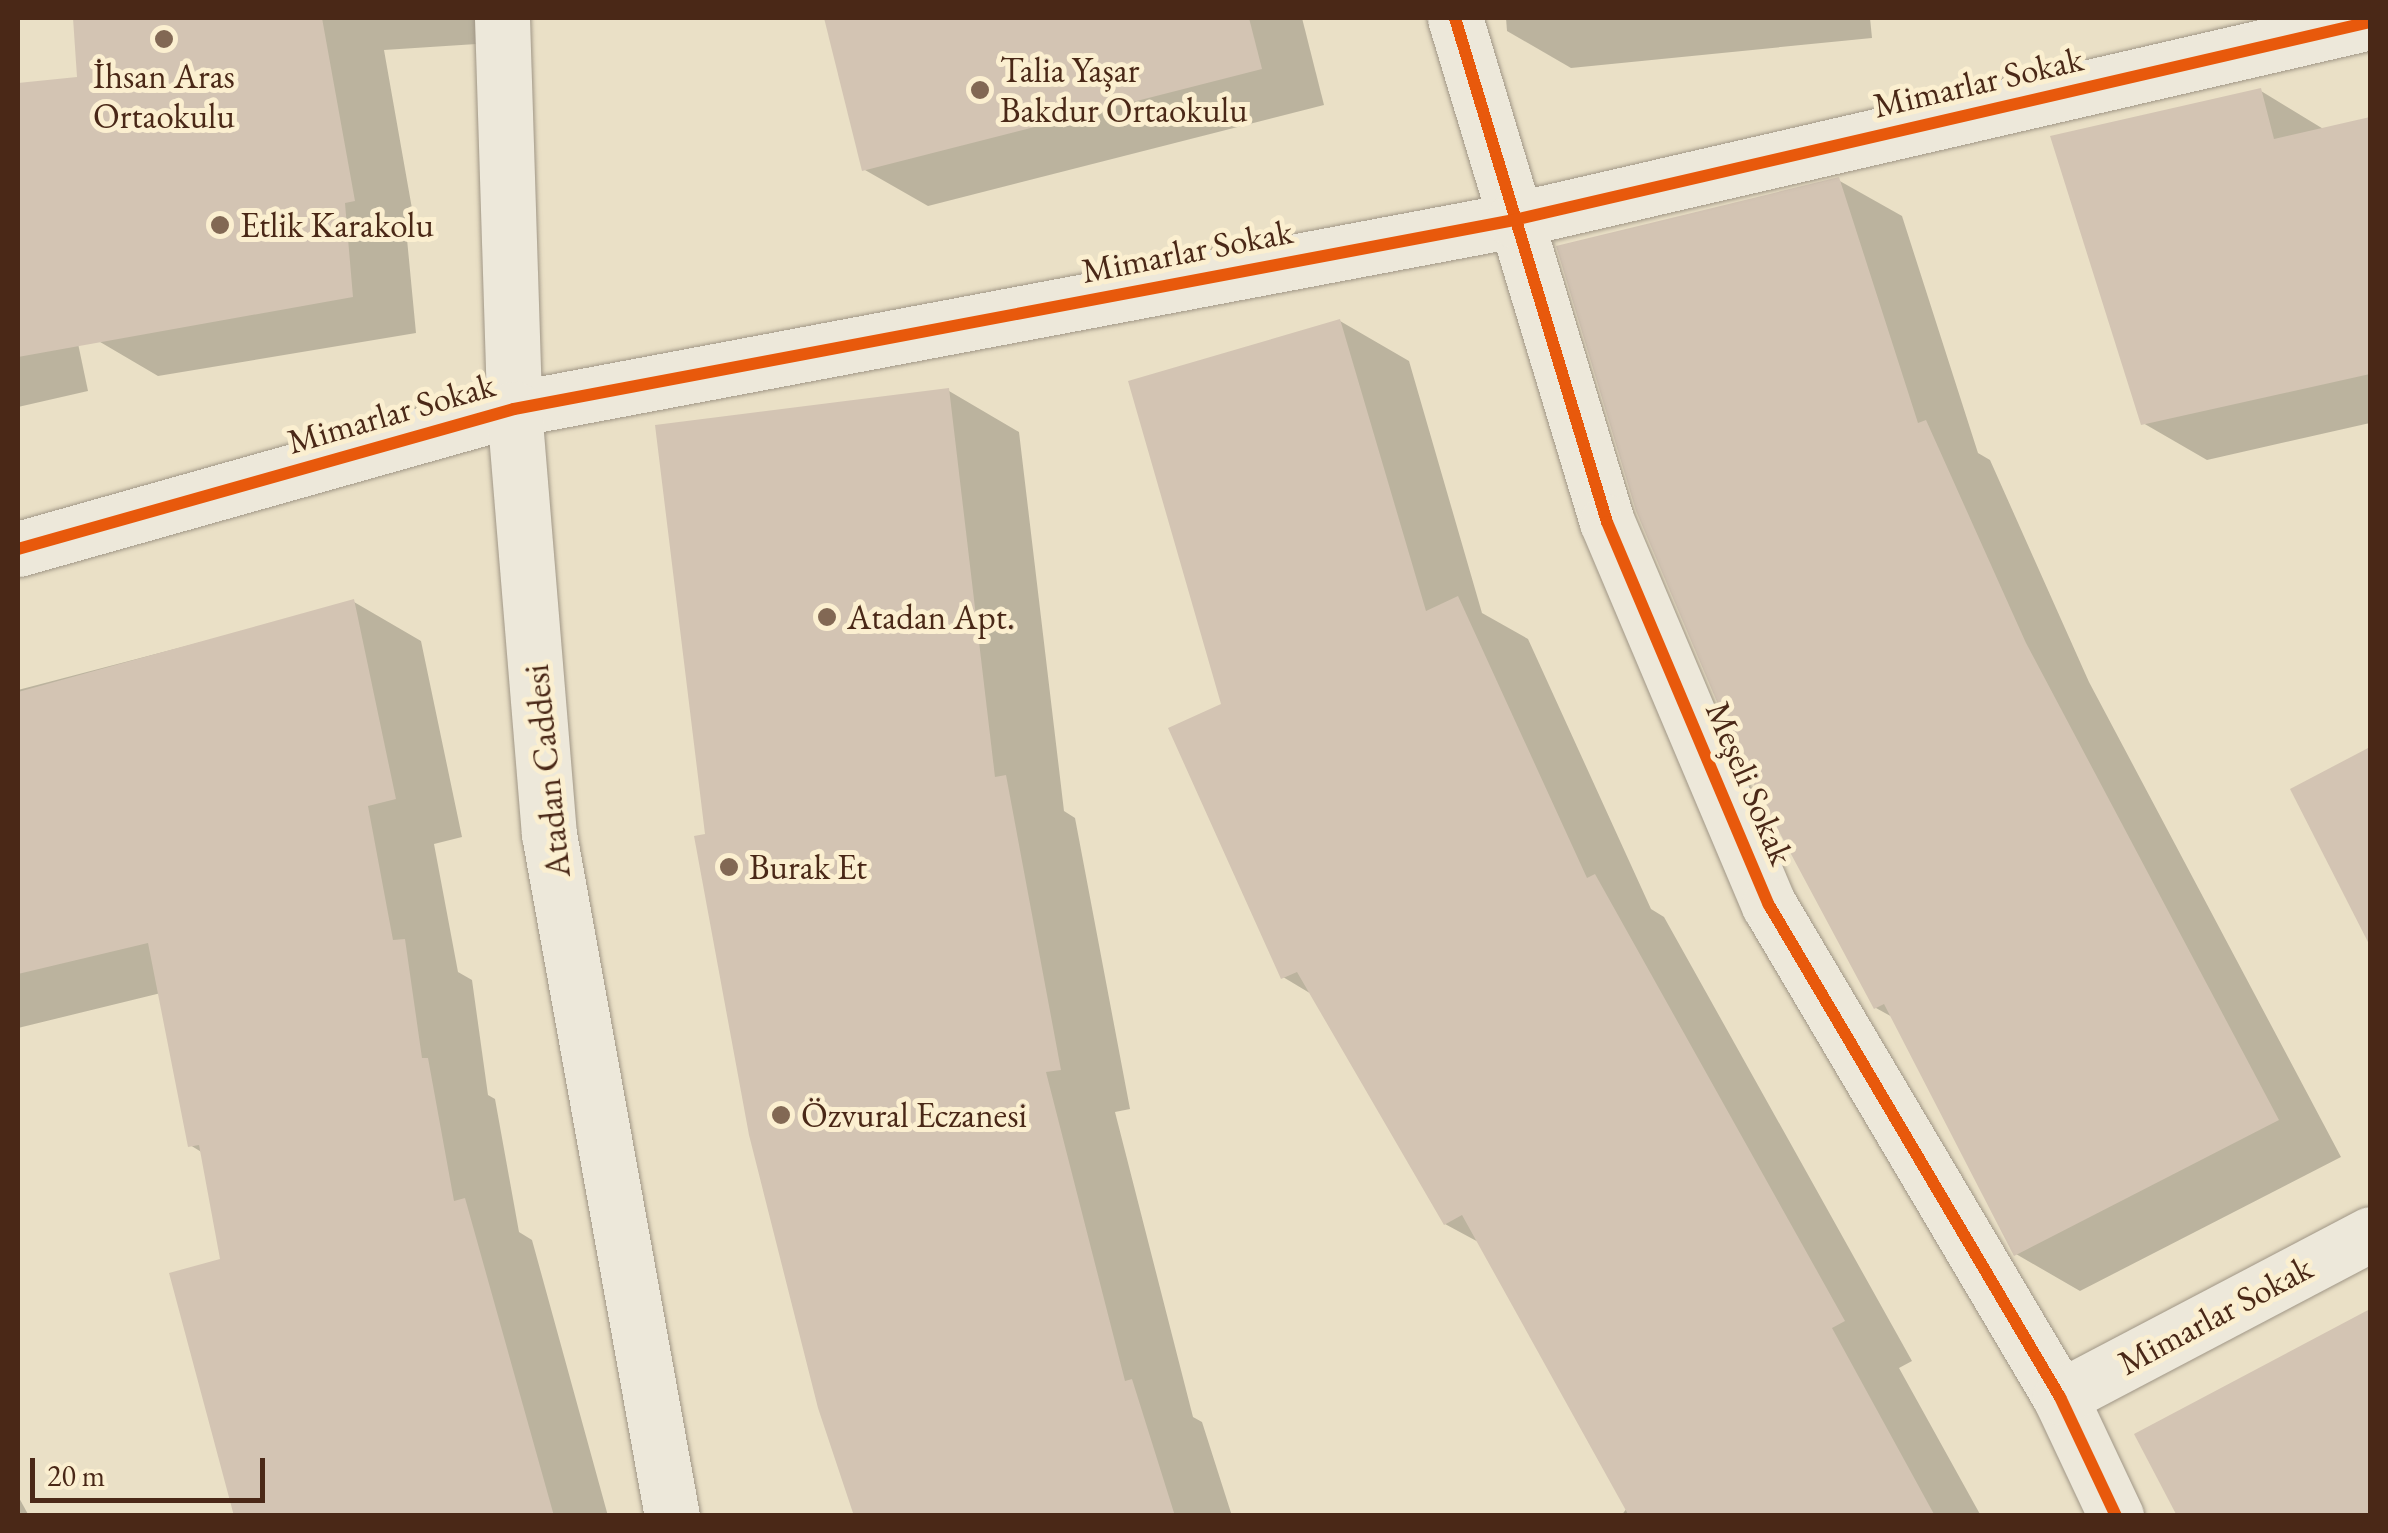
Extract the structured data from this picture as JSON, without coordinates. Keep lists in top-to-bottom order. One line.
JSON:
{"streets":{"street":["Mimarlar Sokak","Atadan Caddesi","Meşeli Sokak"]},"crossings":[["Mimarlar Sokak","Atadan Caddesi"],["Mimarlar Sokak","Meşeli Sokak"]],"places":["İhsan Aras Ortaokulu","Talia Yaşar Bakdur Ortaokulu","Etlik Karakolu","Atadan Apt.","Burak Et","Özvural Eczanesi"],"scale_bar":"20 m"}
